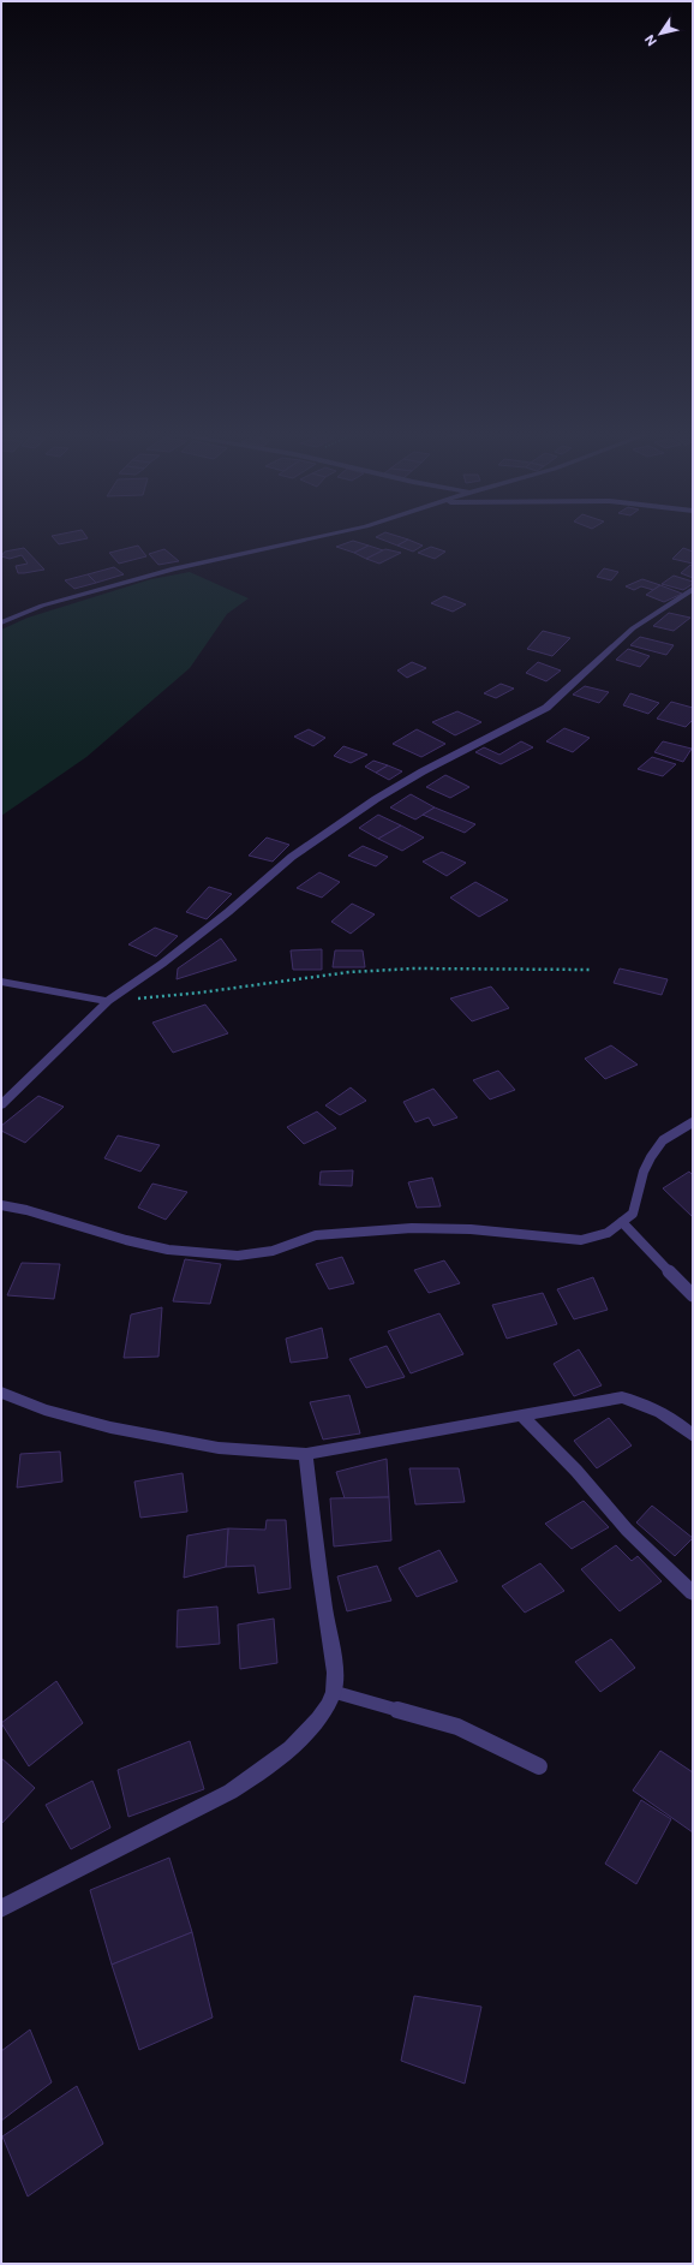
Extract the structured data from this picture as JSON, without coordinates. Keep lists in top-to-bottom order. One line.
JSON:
{"north":"bottom left"}
